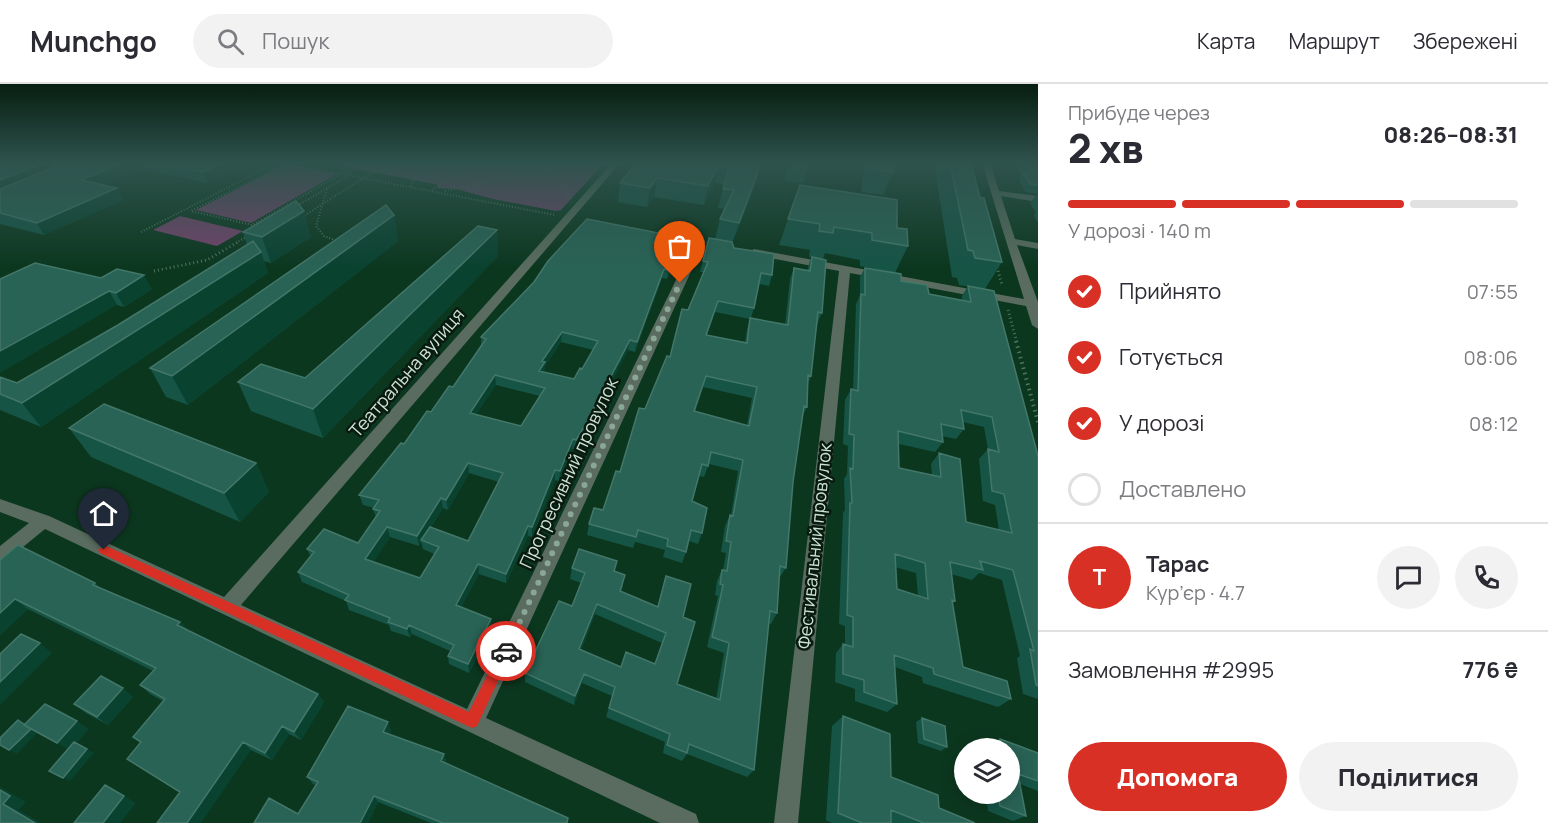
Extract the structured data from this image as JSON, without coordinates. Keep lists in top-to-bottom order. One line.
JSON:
{"streets":{"street":["Театральна вулиця","Прогресивний провулок","Фестивальний провулок"]},"page":{"header":"Munchgo","search":"Пошук","nav":["Карта","Маршрут","Збережені"],"heading":["2 хв","Прибуде через","08:26–08:31"],"panel":["Тарас","Кур’єр · 4.7","Замовлення #2995","776 ₴"],"bar":"У дорозі · 140 m","list":[["Прийнято","07:55"],["Готується","08:06"],["У дорозі","08:12"],"Доставлено"],"round":"Т","buttons":["Допомога","Поділитися"]}}
